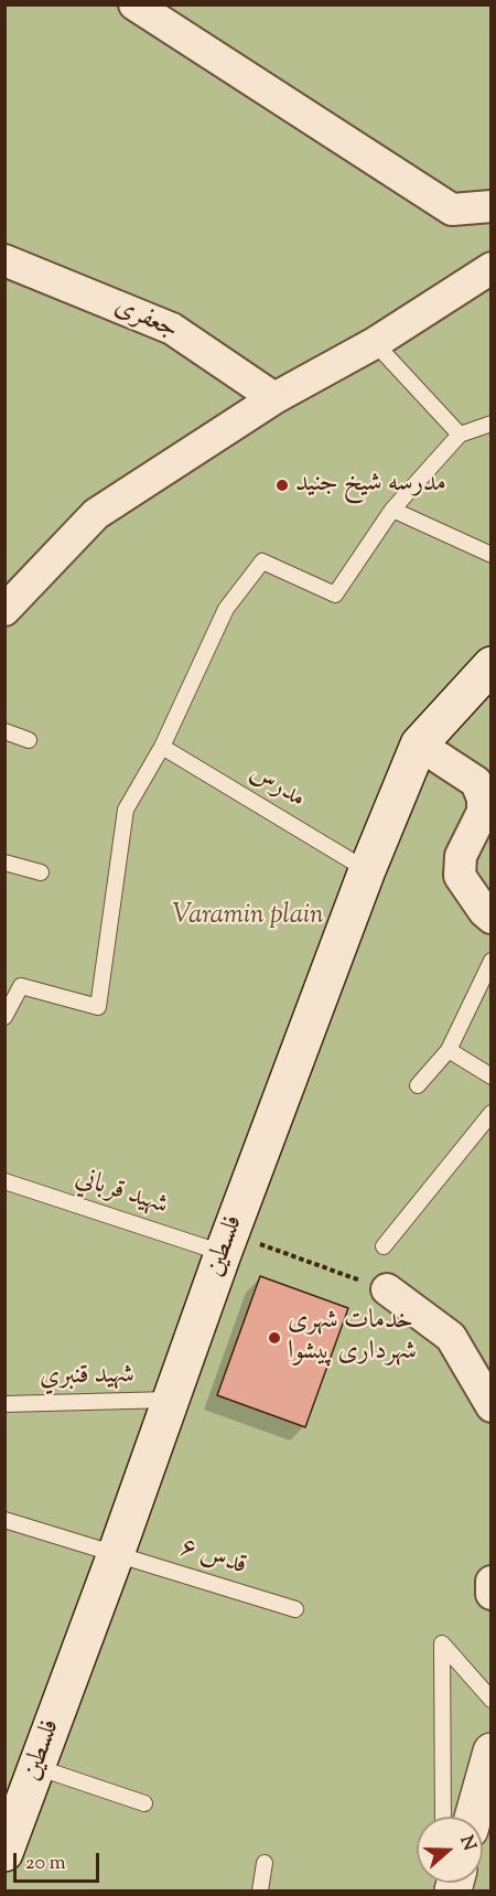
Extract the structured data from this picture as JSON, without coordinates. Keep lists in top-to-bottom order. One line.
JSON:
{"streets":{"main road":["فلسطین"],"street":["جعفری"],"lane":["مدرس","شهيد قرباني","شهيد قنبري","قدس ۶"]},"crossings":[["مدرس","فلسطین"],["شهيد قرباني","فلسطین"],["فلسطین","شهيد قنبري"],["فلسطین","قدس ۶"]],"parks":["Varamin plain"],"places":["مدرسه شیخ جنید","خدمات شهری شهرداری پیشوا"],"scale_bar":"20 m","north":"right"}
